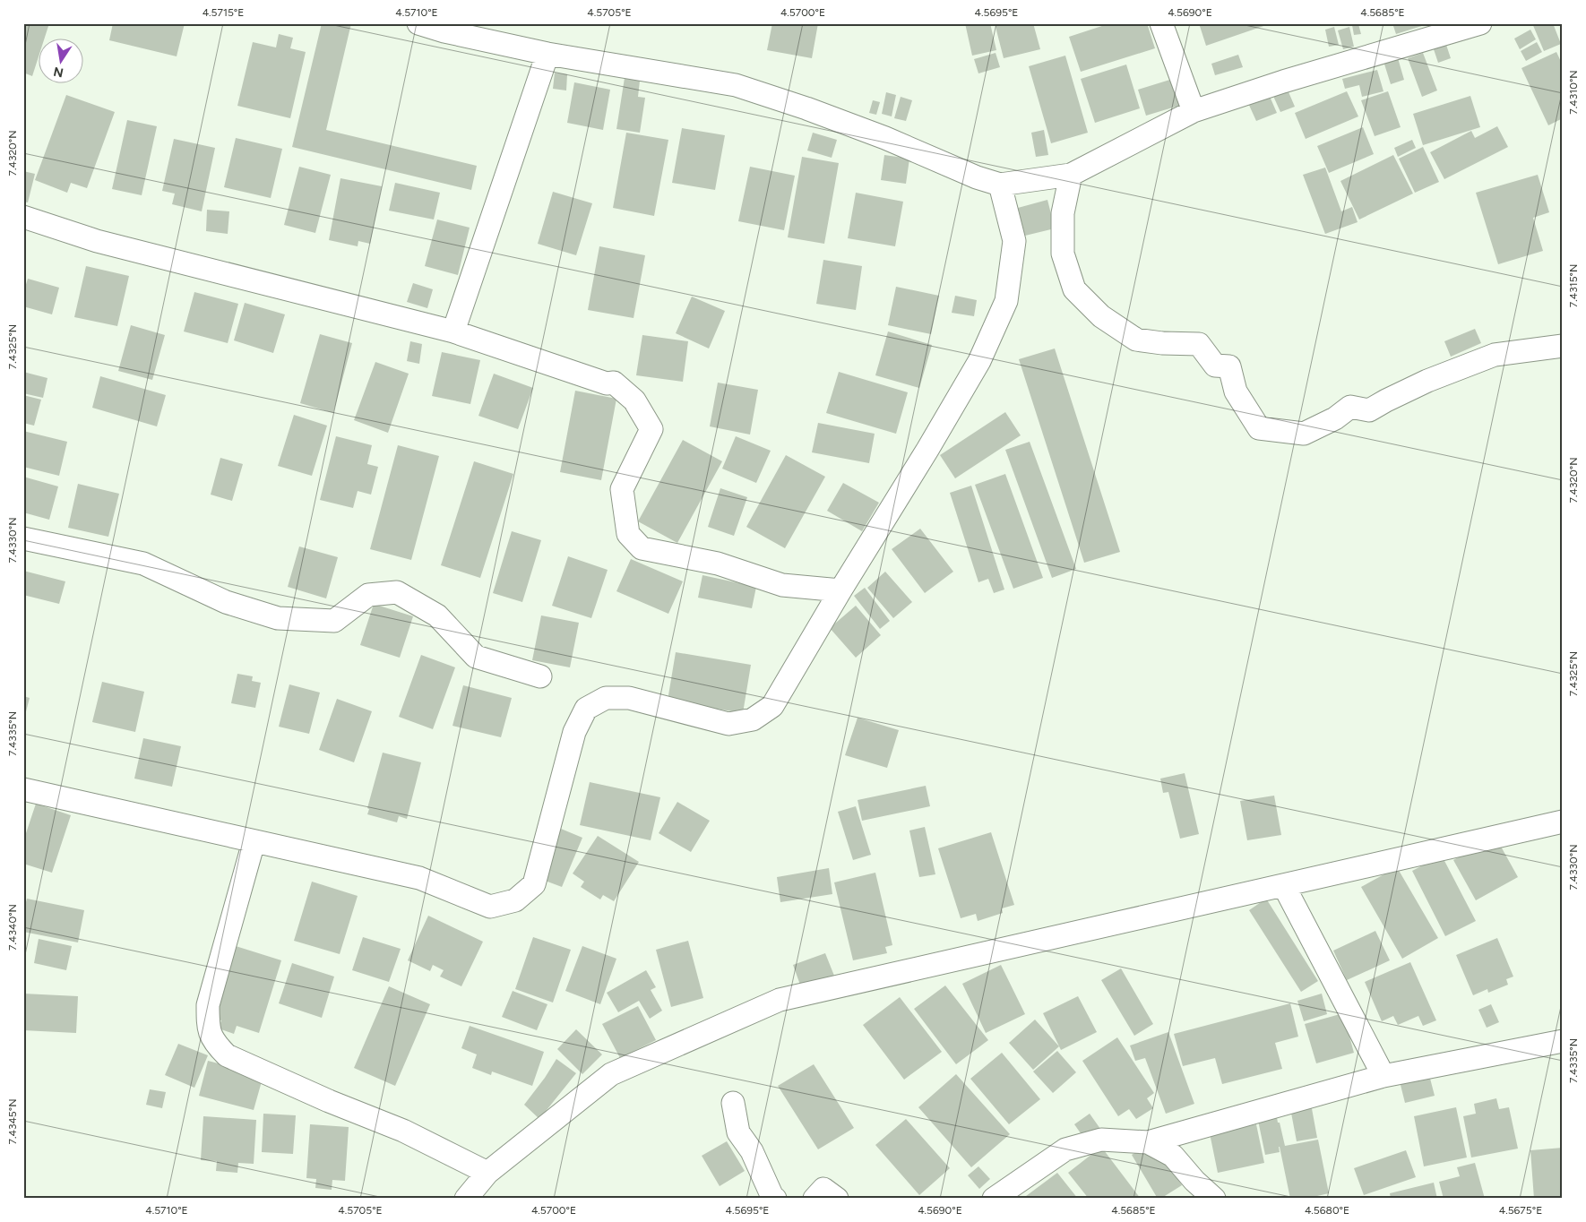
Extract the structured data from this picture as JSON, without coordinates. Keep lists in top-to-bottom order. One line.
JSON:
{"north":"bottom","coordinates":["4.5715°E","4.5710°E","4.5705°E","4.5700°E","4.5695°E","4.5690°E","4.5685°E","7.4310°N","7.4320°N","7.4315°N","7.4325°N","7.4330°N","7.4335°N","7.4340°N","7.4345°N","4.5680°E","4.5675°E"]}
